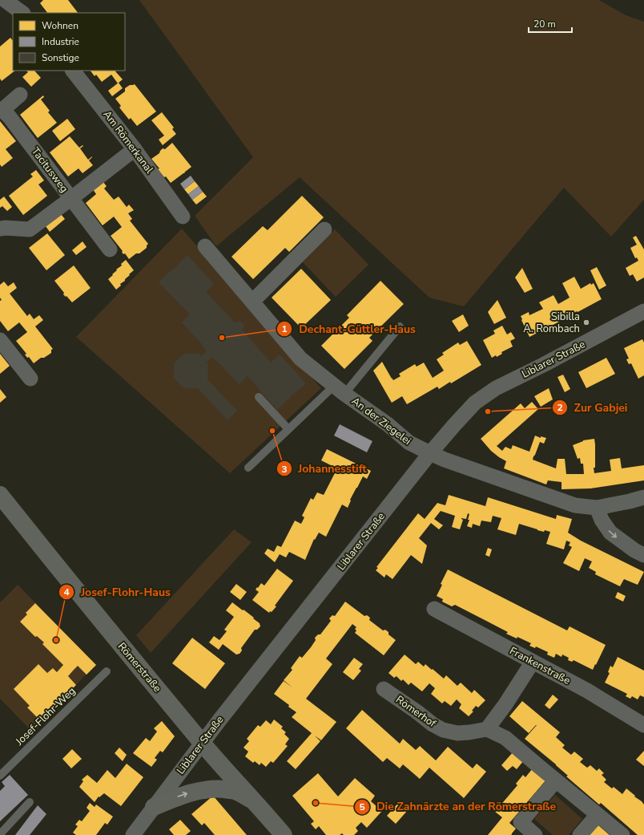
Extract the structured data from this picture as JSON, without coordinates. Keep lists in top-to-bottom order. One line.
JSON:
{"streets":{"main road":["Römerstraße"],"street":["Am Römerkanal","Tacitusweg","Liblarer Straße","An der Ziegelei","Frankenstraße","Römerhof"],"lane":["Josef-Flohr-Weg"]},"crossings":[["Liblarer Straße","An der Ziegelei"],["Liblarer Straße","Römerstraße"]],"places":["Sibilla A. Rombach","Dechant-Güttler-Haus","Zur Gabjei","Johannesstift","Josef-Flohr-Haus","Die Zahnärzte an der Römerstraße"],"legend":["Wohnen","Industrie","Sonstige"],"scale_bar":"20 m"}
